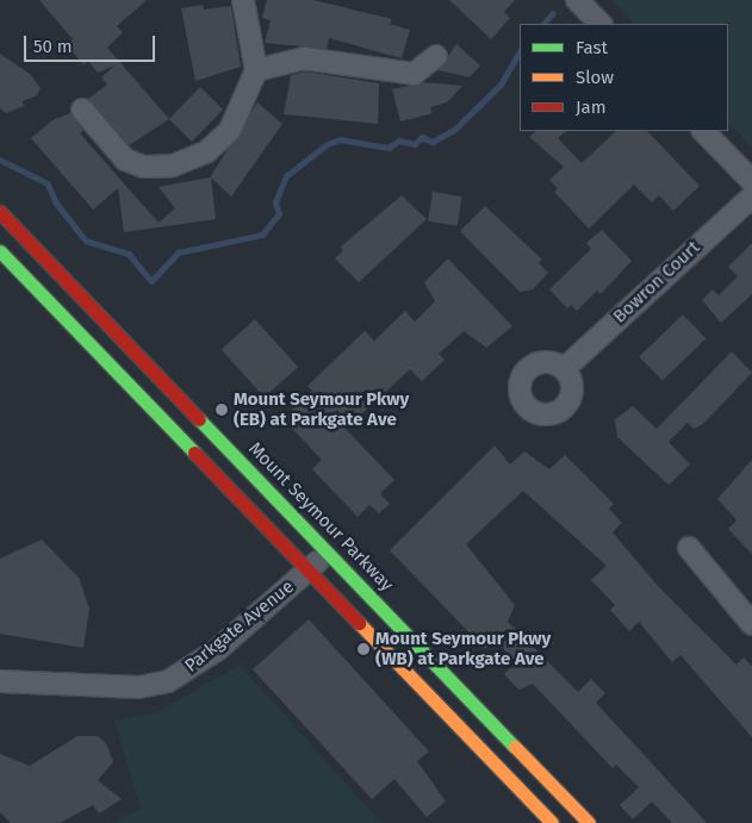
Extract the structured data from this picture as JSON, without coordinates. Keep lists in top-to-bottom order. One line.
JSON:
{"streets":{"main road":["Mount Seymour Parkway"],"street":["Bowron Court","Parkgate Avenue"]},"crossings":[["Mount Seymour Parkway","Parkgate Avenue"]],"places":["Mount Seymour Pkwy (EB) at Parkgate Ave","Mount Seymour Pkwy (WB) at Parkgate Ave"],"legend":["Fast","Slow","Jam"],"scale_bar":"50 m"}
